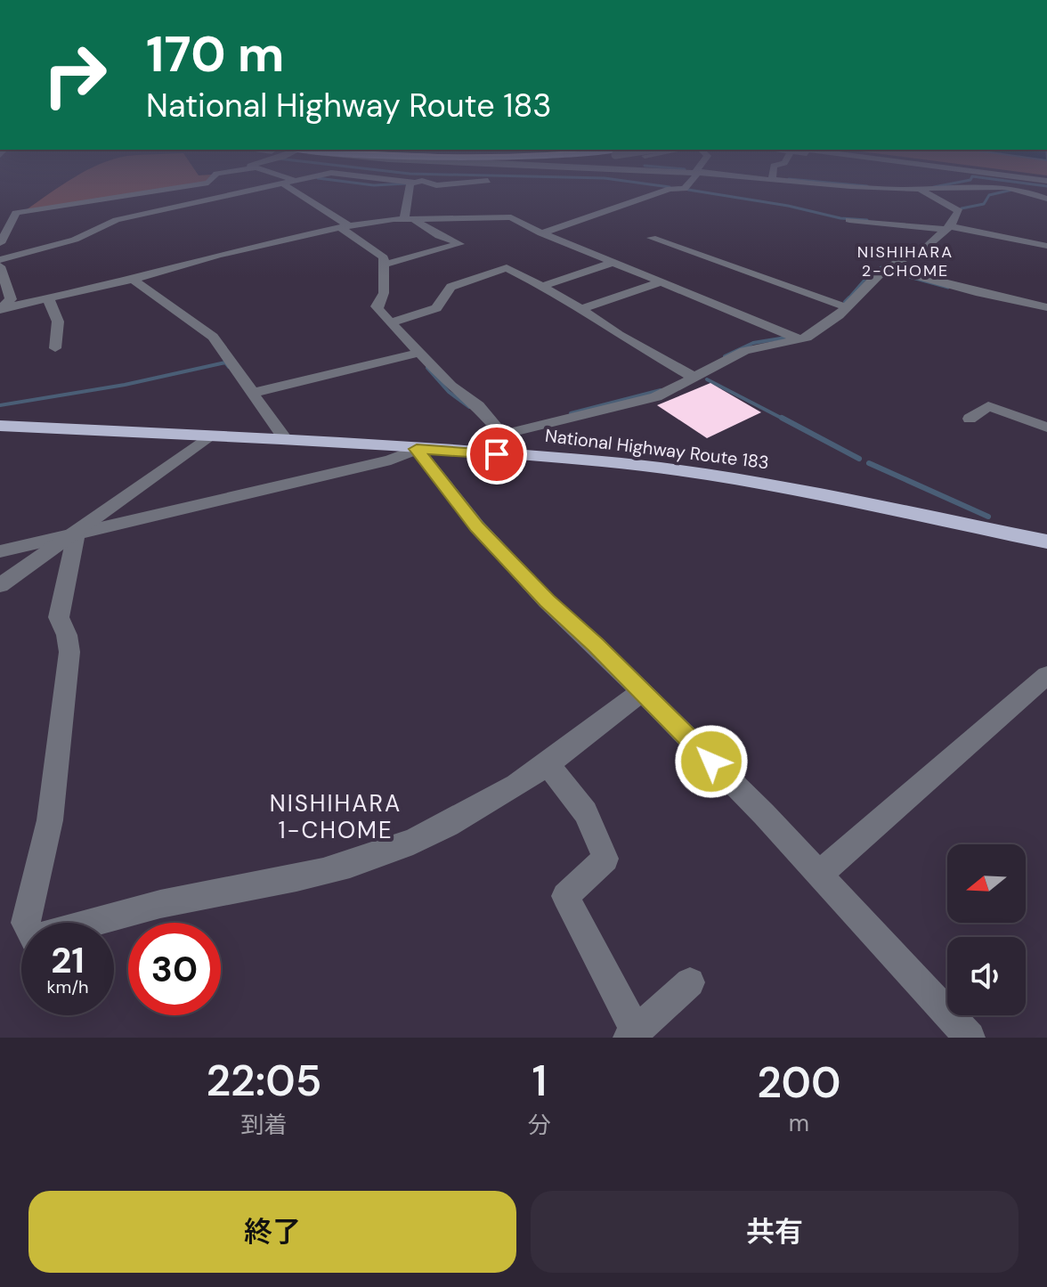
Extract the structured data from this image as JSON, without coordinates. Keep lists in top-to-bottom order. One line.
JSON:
{"streets":{"highway":["National Highway Route 183"]},"districts":["NISHIHARA 2-CHOME","NISHIHARA 1-CHOME"],"north":"left","page":{"turn":["170 m","National Highway Route 183"],"speed":"21 km/h","limit":"30","eta":["22:05","到着","1","分","200","m"],"buttons":["終了","共有"]}}
